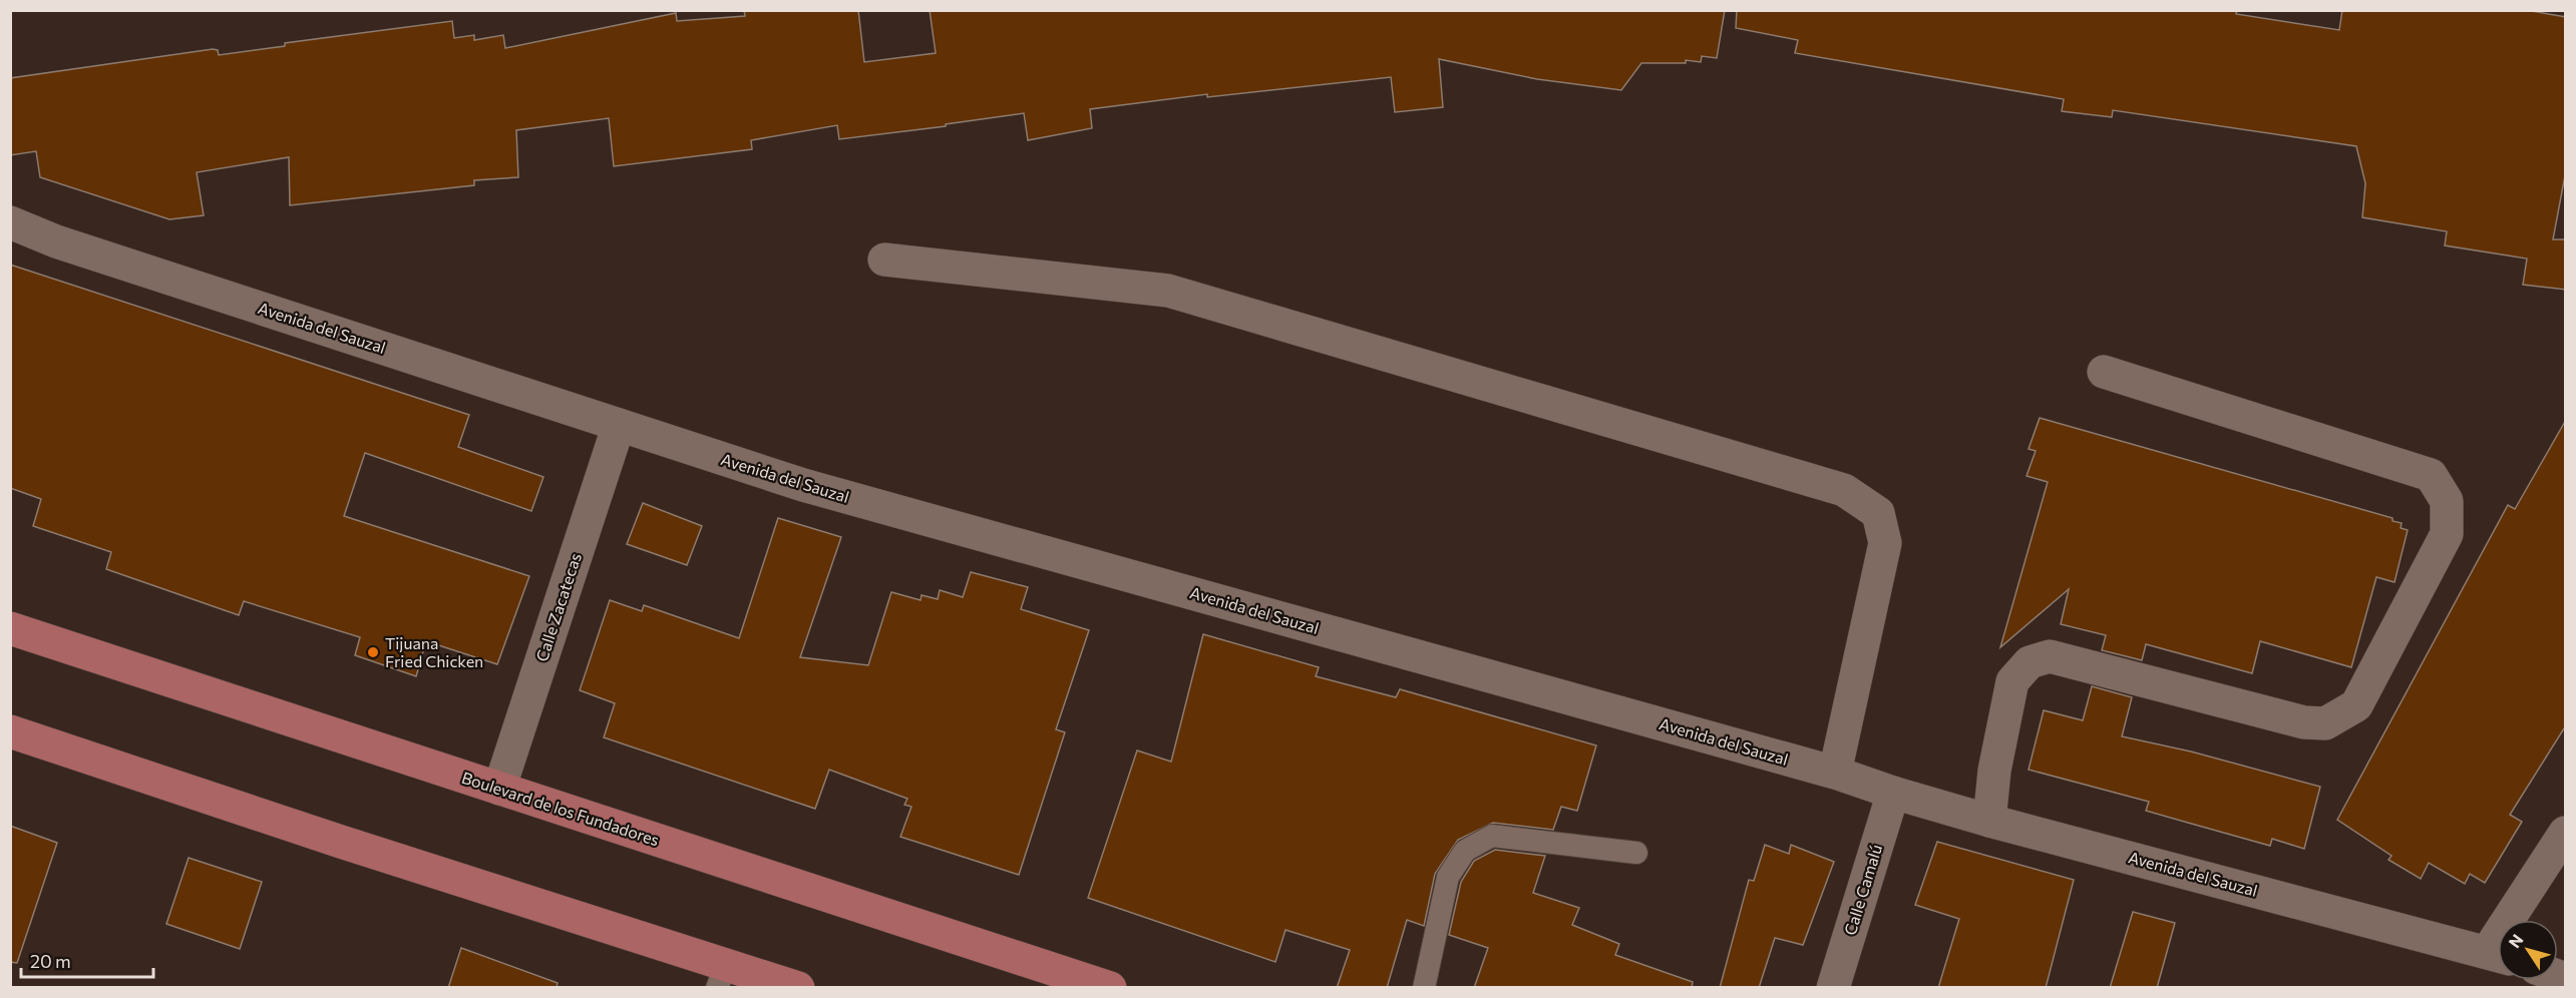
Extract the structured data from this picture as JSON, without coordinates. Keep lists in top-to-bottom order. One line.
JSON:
{"streets":{"main road":["Boulevard de los Fundadores"],"street":["Avenida del Sauzal","Calle Zacatecas","Calle Camalú"]},"crossings":[["Avenida del Sauzal","Calle Zacatecas"],["Avenida del Sauzal","Calle Camalú"],["Calle Zacatecas","Boulevard de los Fundadores"]],"places":["Tijuana Fried Chicken"],"scale_bar":"20 m","north":"top left"}
